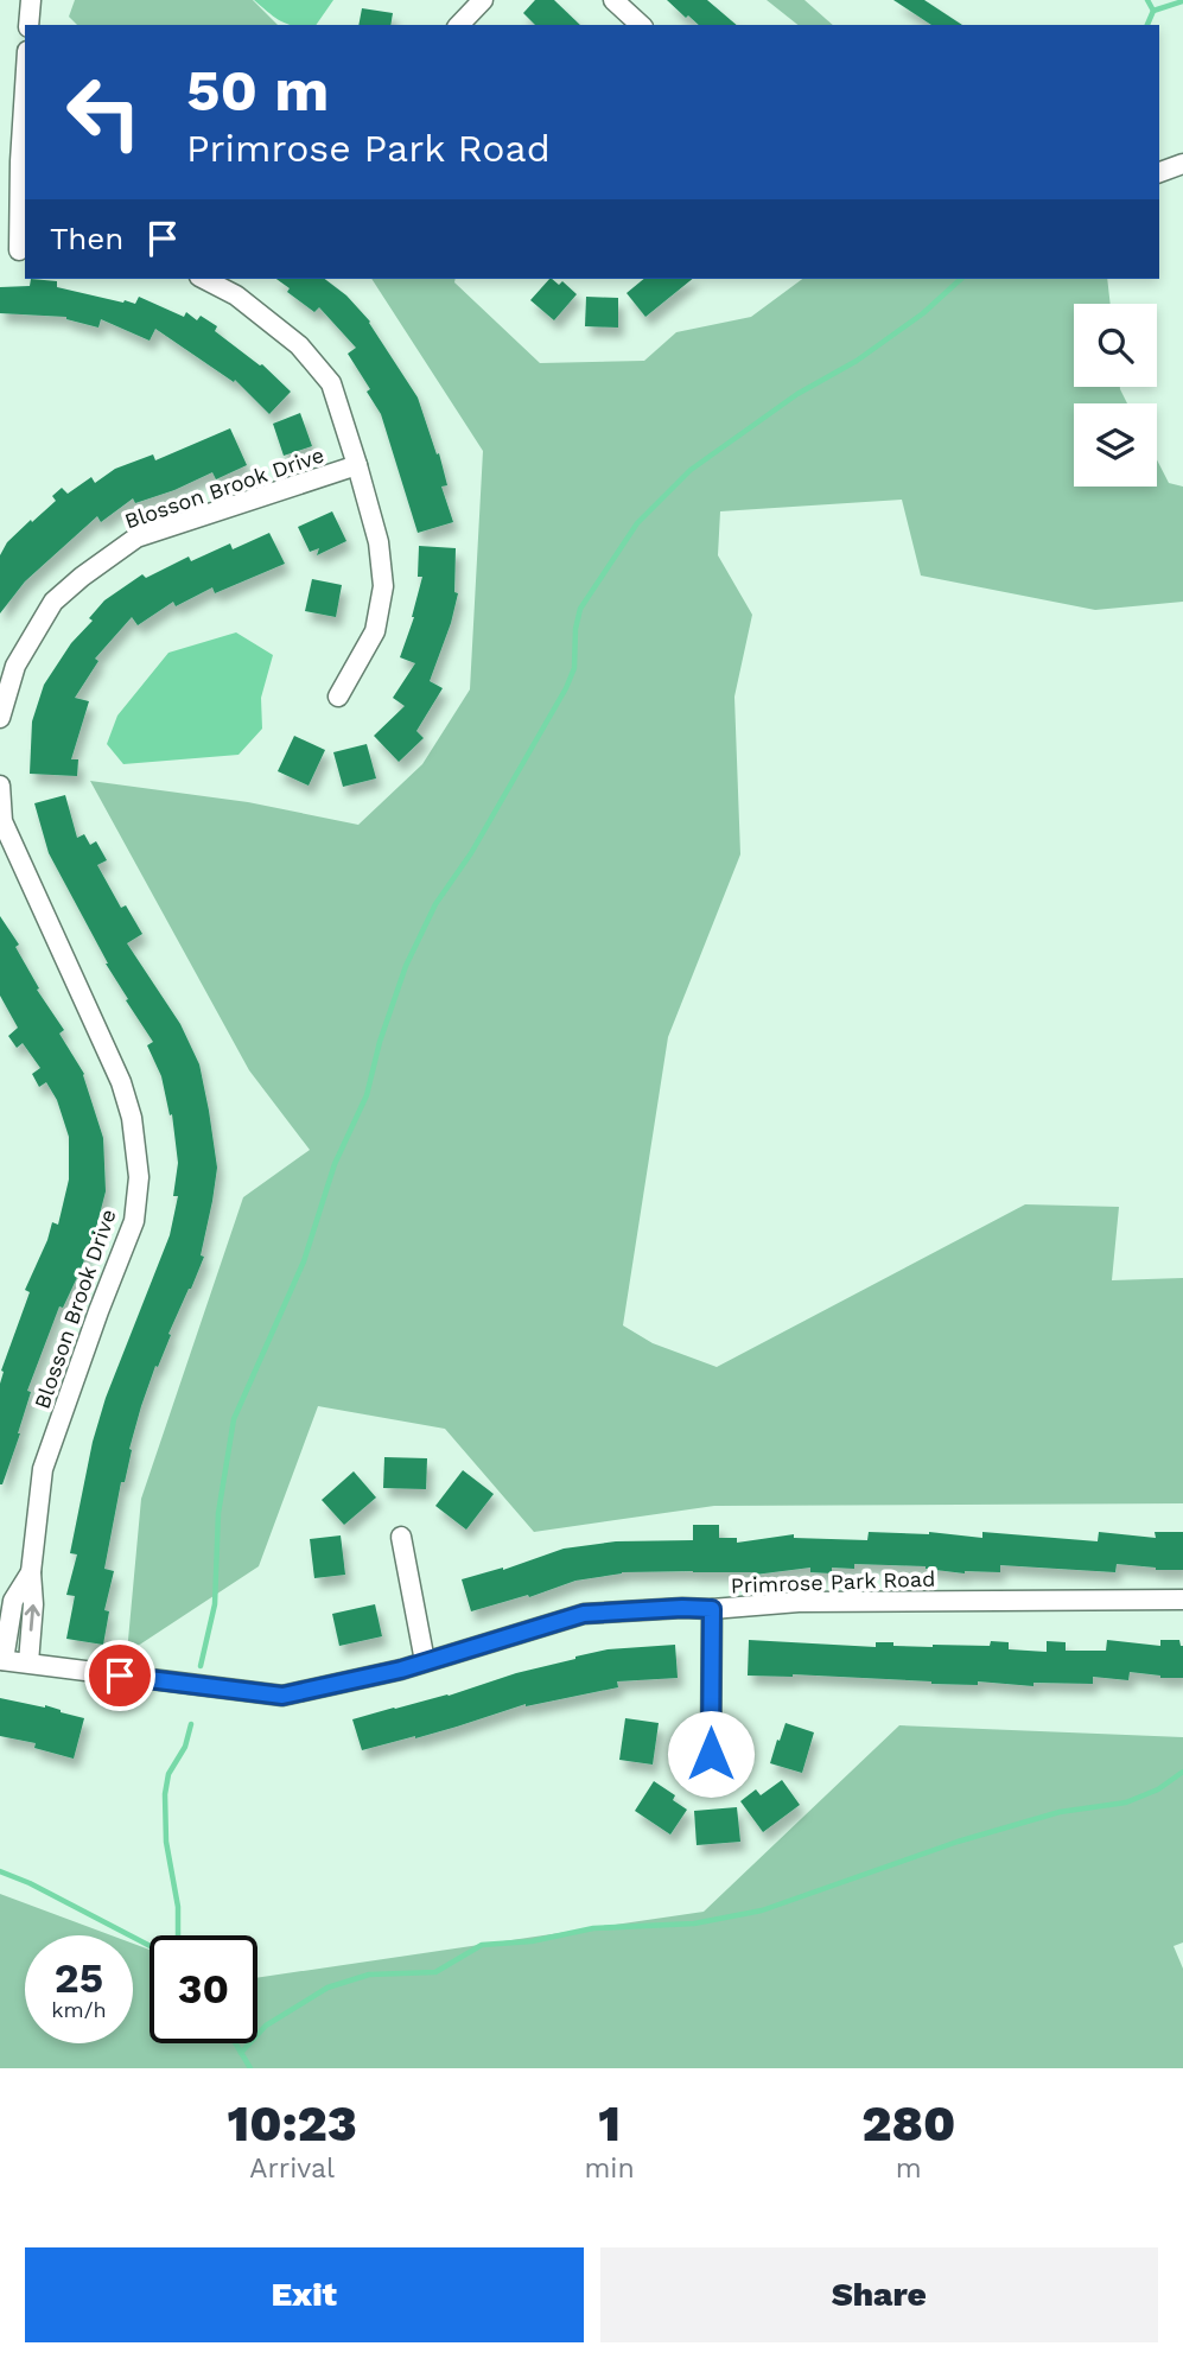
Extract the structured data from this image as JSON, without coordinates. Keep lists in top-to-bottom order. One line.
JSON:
{"streets":{"street":["Blosson Brook Drive","Primrose Park Road"]},"crossings":[["Blosson Brook Drive","Primrose Park Road"]],"page":{"turn":["50 m","Primrose Park Road"],"then":"Then","speed":"25 km/h","limit":"30","eta":["10:23","Arrival","1","min","280","m"],"buttons":["Exit","Share"]}}
